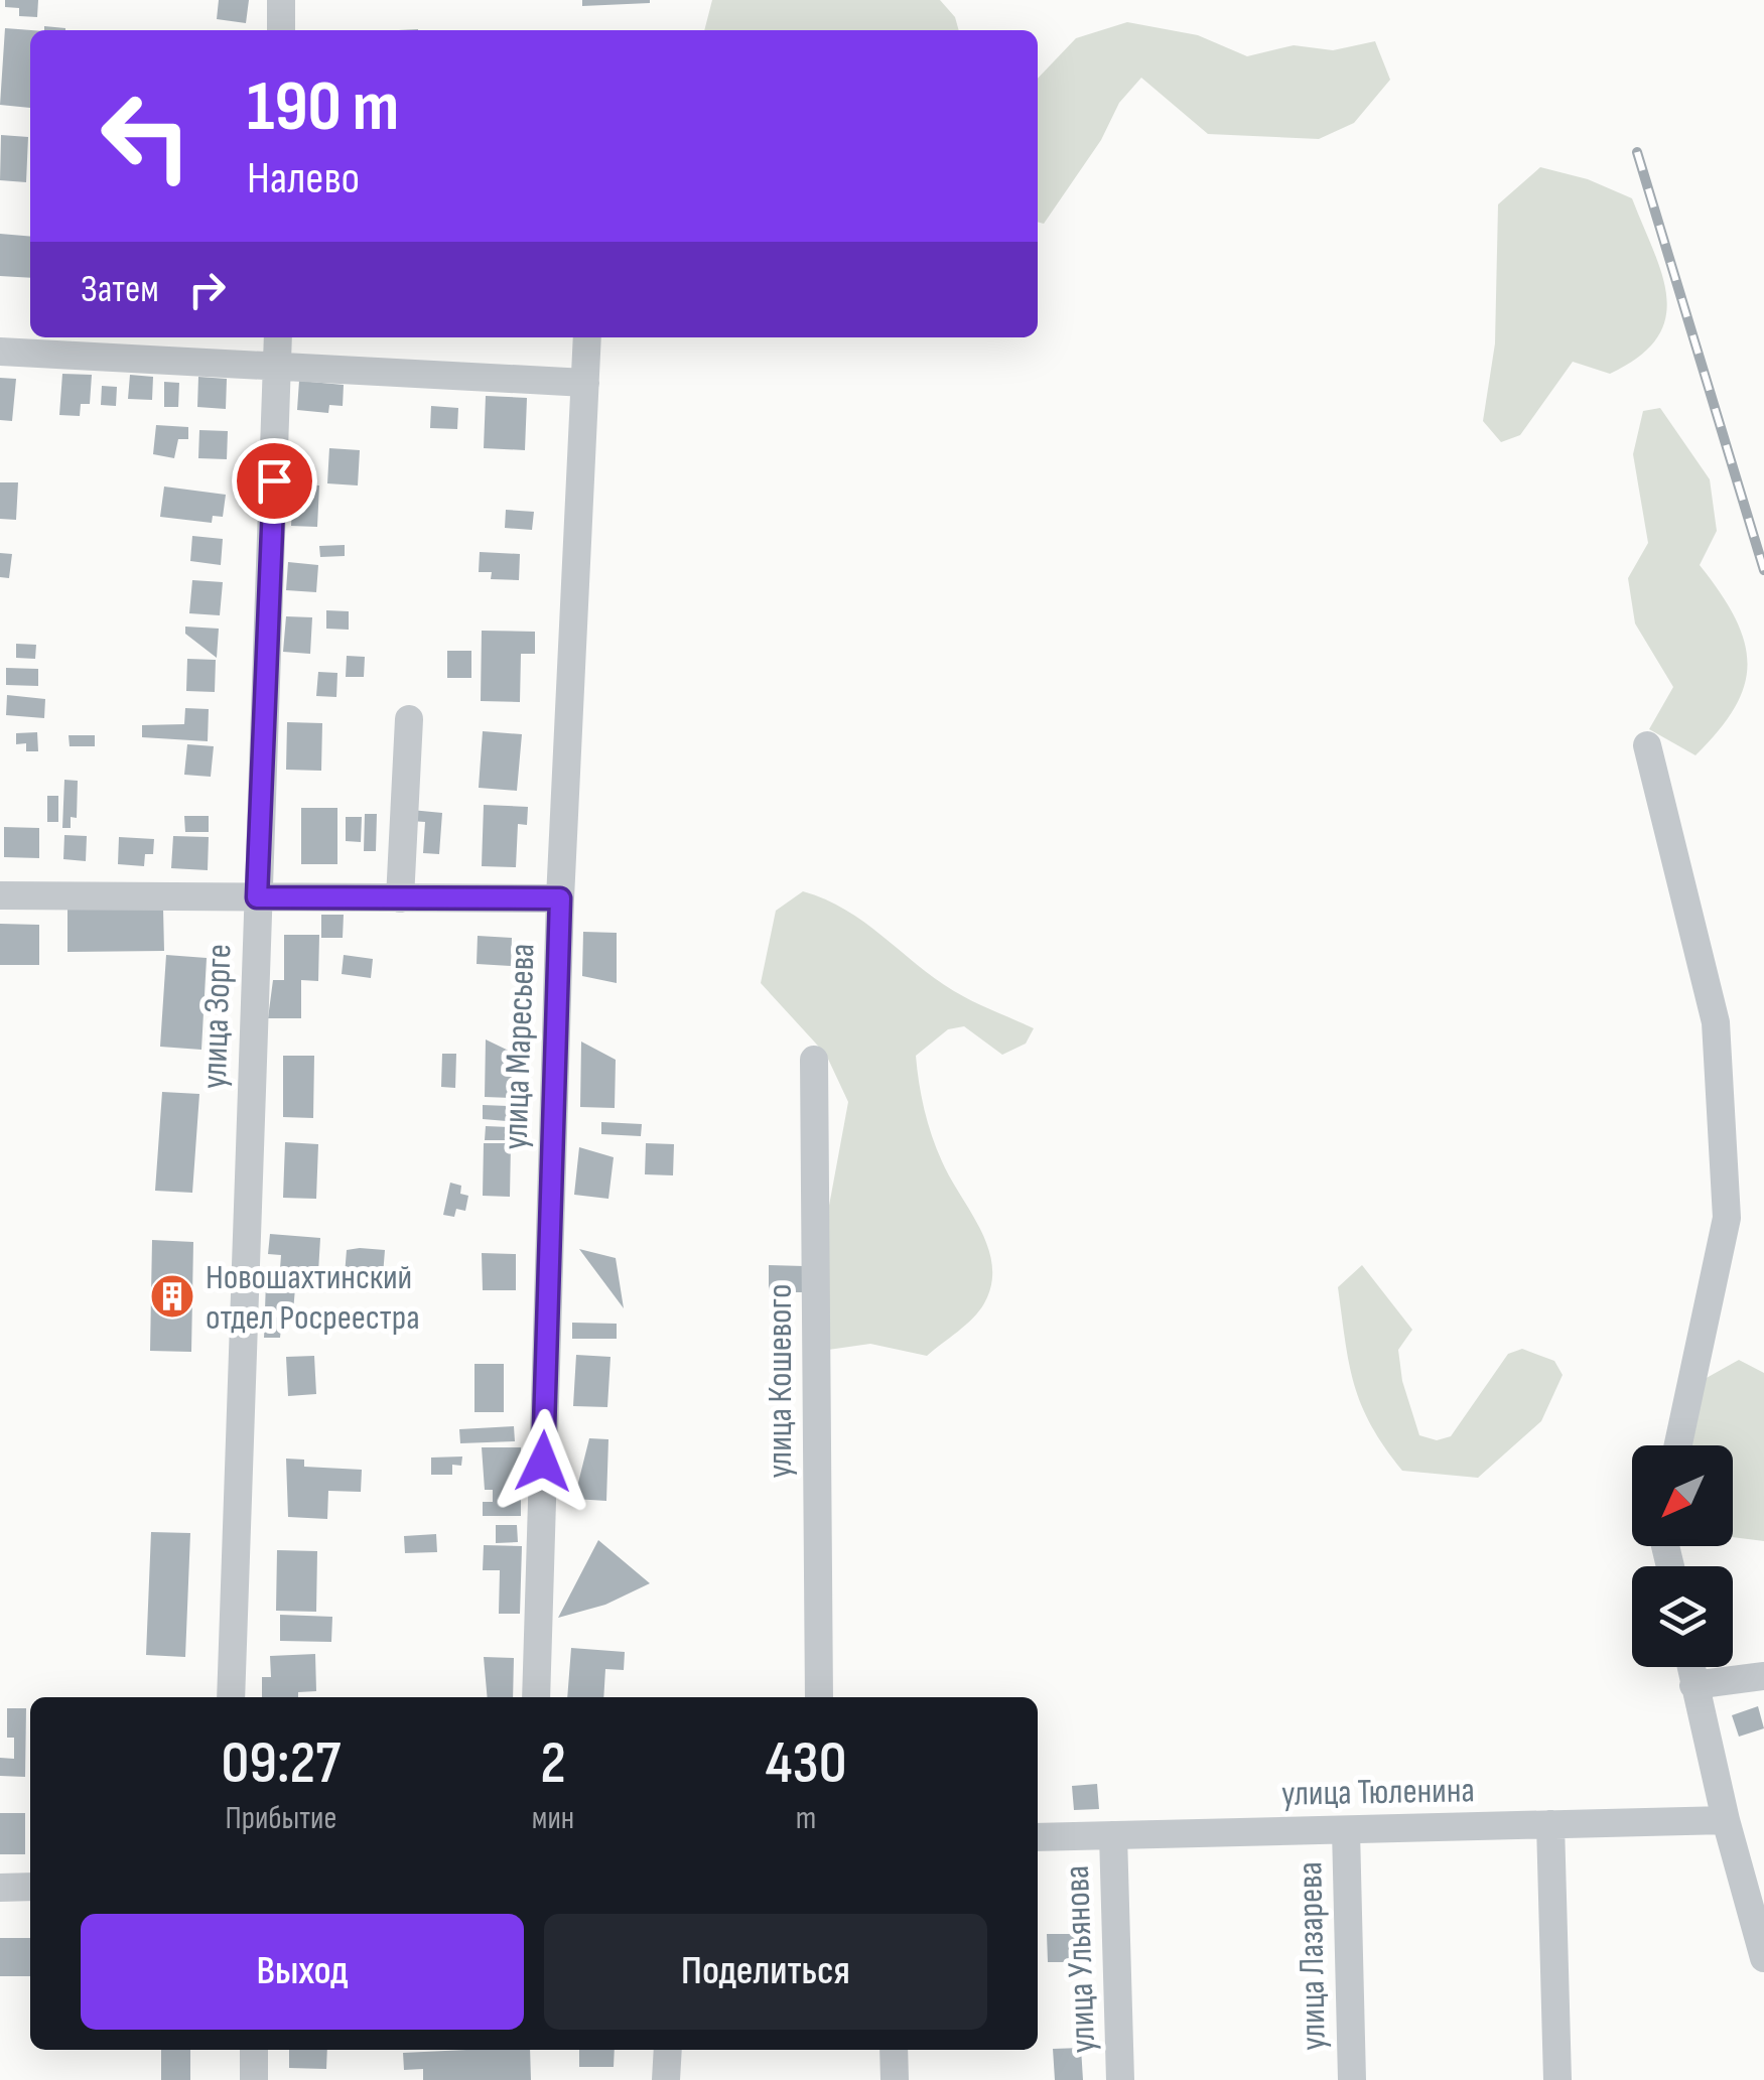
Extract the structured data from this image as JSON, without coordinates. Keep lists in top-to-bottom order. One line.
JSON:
{"streets":{"street":["улица Зорге","улица Маресьева","улица Кошевого","улица Тюленина","улица Лазарева","улица Ульянова"]},"crossings":[["улица Тюленина","улица Лазарева"],["улица Тюленина","улица Ульянова"]],"places":{"building":["Новошахтинский отдел Росреестра"]},"north":"bottom left","page":{"turn":["190 m","Налево"],"then":"Затем","eta":["09:27","Прибытие","2","мин","430","m"],"buttons":["Выход","Поделиться"]}}
